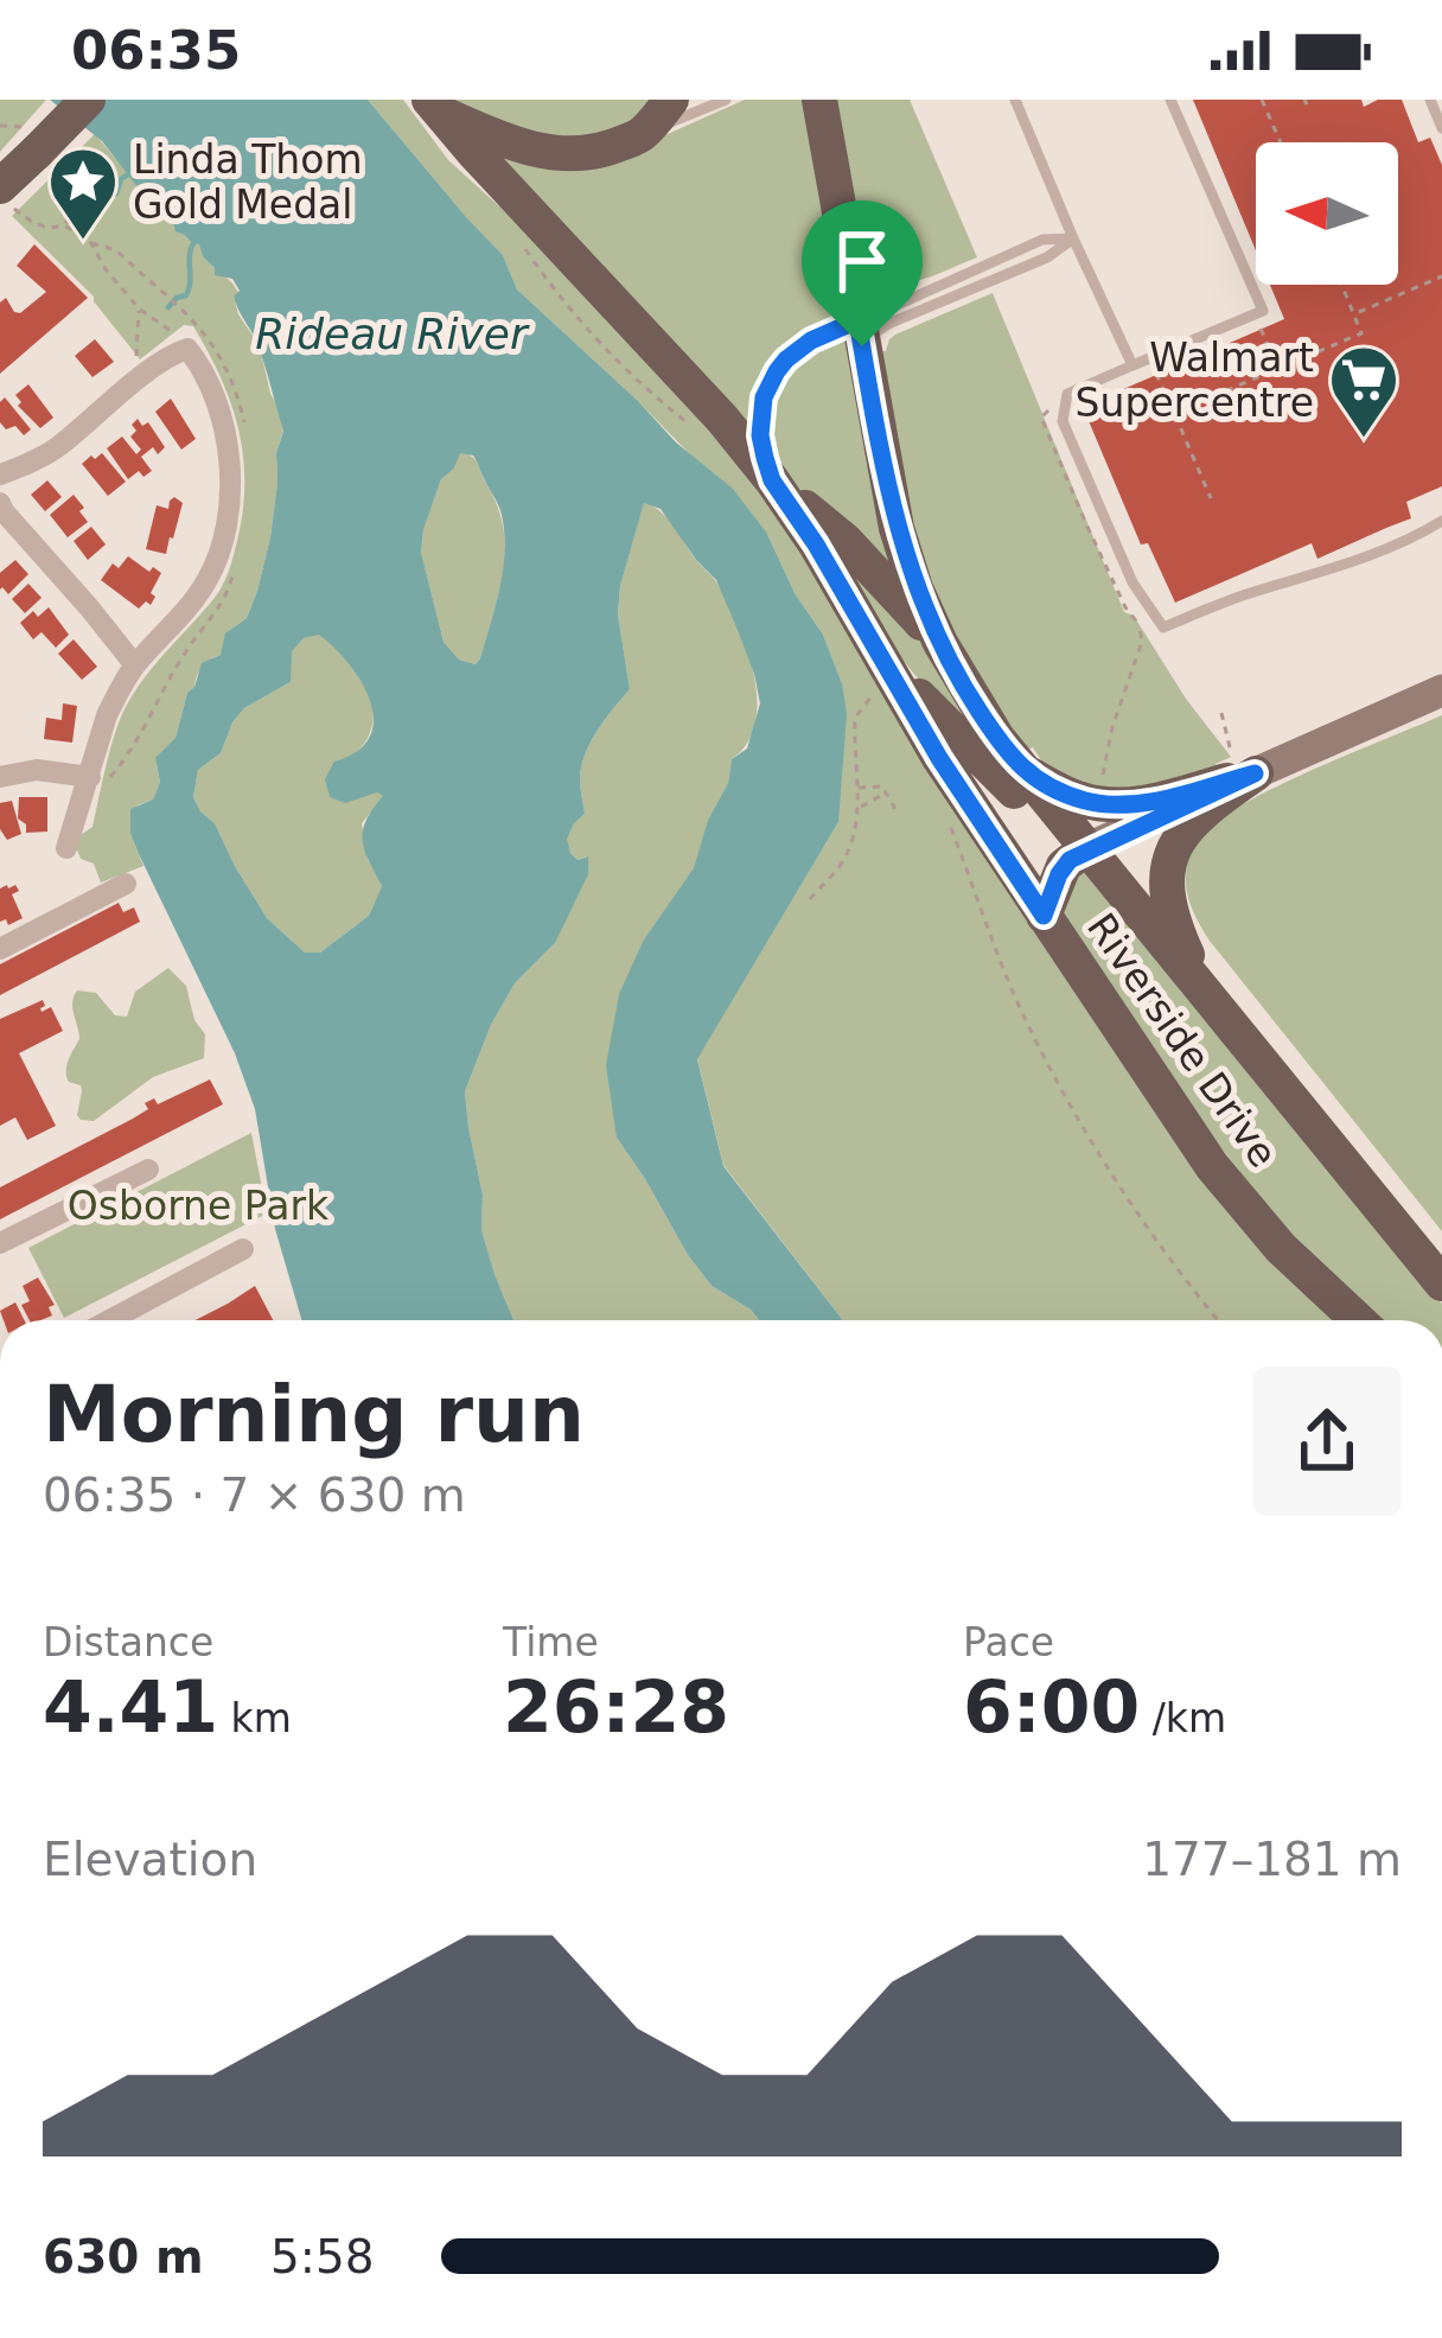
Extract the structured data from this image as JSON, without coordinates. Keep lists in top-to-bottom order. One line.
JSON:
{"streets":{"main road":["Riverside Drive"]},"water":["Rideau River"],"parks":["Osborne Park"],"places":{"place":["Linda Thom Gold Medal"],"supermarket":["Walmart Supercentre"]},"north":"left","page":{"status":"06:35","heading":["Morning run","06:35 · 7 × 630 m"],"stats":[["Distance","4.41 km"],["Time","26:28"],["Pace","6:00 /km"]],"chart":["Elevation","177–181 m"],"list":[{"name":"630 m","note":"5:58"}]}}
